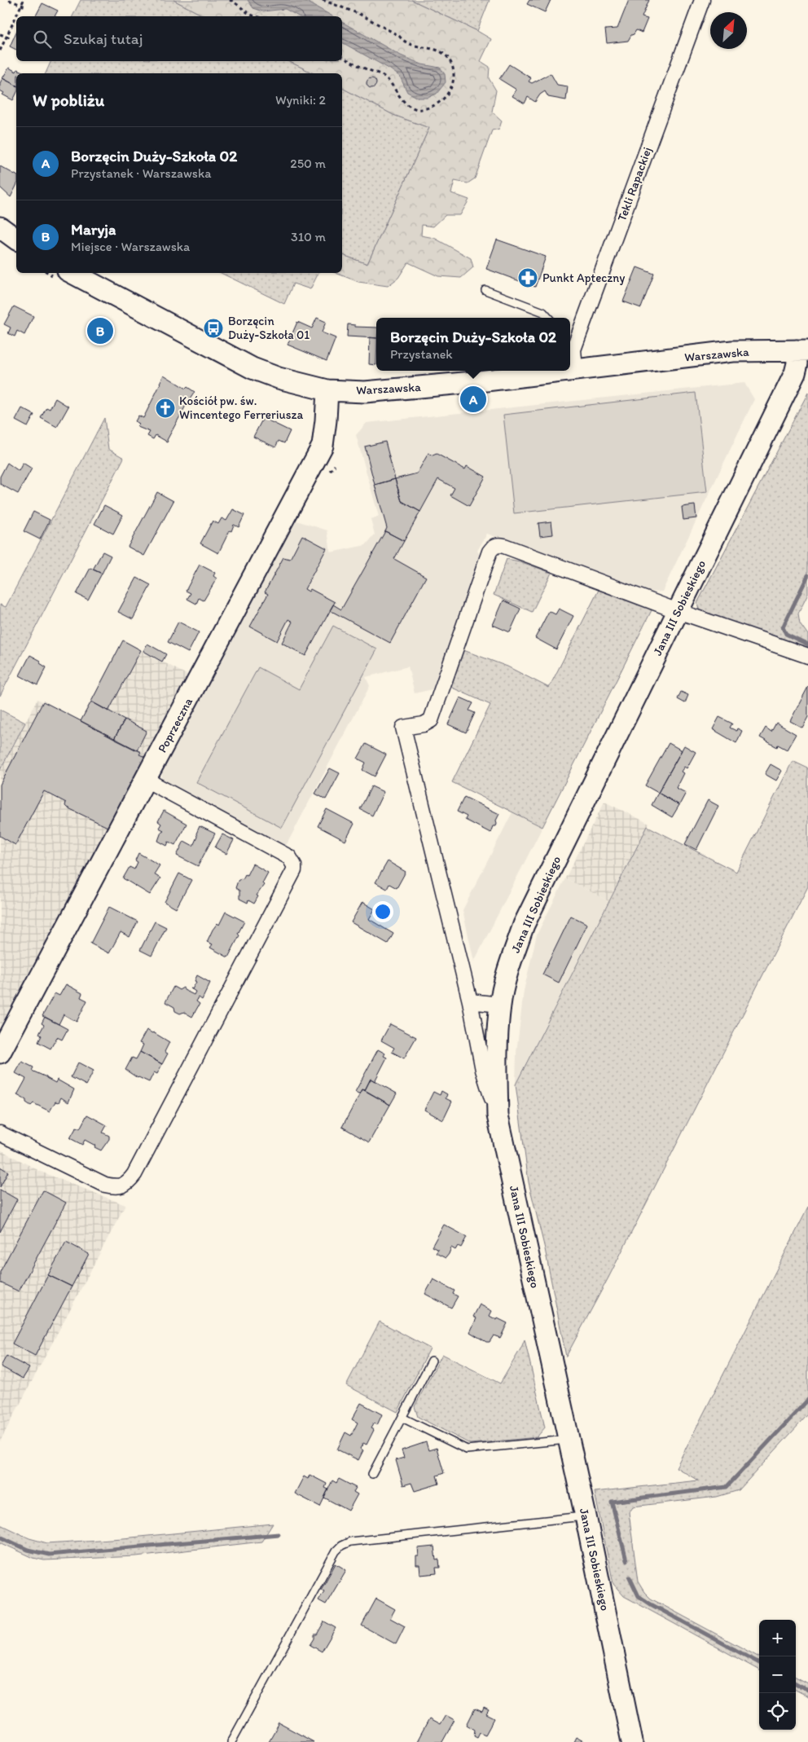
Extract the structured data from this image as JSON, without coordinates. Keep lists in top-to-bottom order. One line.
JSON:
{"streets":{"main road":["Warszawska","Jana III Sobieskiego","Poprzeczna"],"street":["Tekli Rapackiej"]},"crossings":[["Tekli Rapackiej","Warszawska"],["Warszawska","Jana III Sobieskiego"],["Warszawska","Poprzeczna"]],"places":{"pharmacy":["Punkt Apteczny"],"bus stop":["Borzęcin Duży-Szkoła 01"],"church":["Kościół pw. św. Wincentego Ferreriusza"]},"north":"top right","page":{"search":"Szukaj tutaj","heading":["W pobliżu","Wyniki: 2"],"list":[{"mark":"A","name":"Borzęcin Duży-Szkoła 02","note":"Przystanek · Warszawska","value":"250 m"},{"mark":"B","name":"Maryja","note":"Miejsce · Warszawska","value":"310 m"}],"pins":["B","A"],"popup":["Borzęcin Duży-Szkoła 02","Przystanek"],"map_buttons":["+","−"]}}
